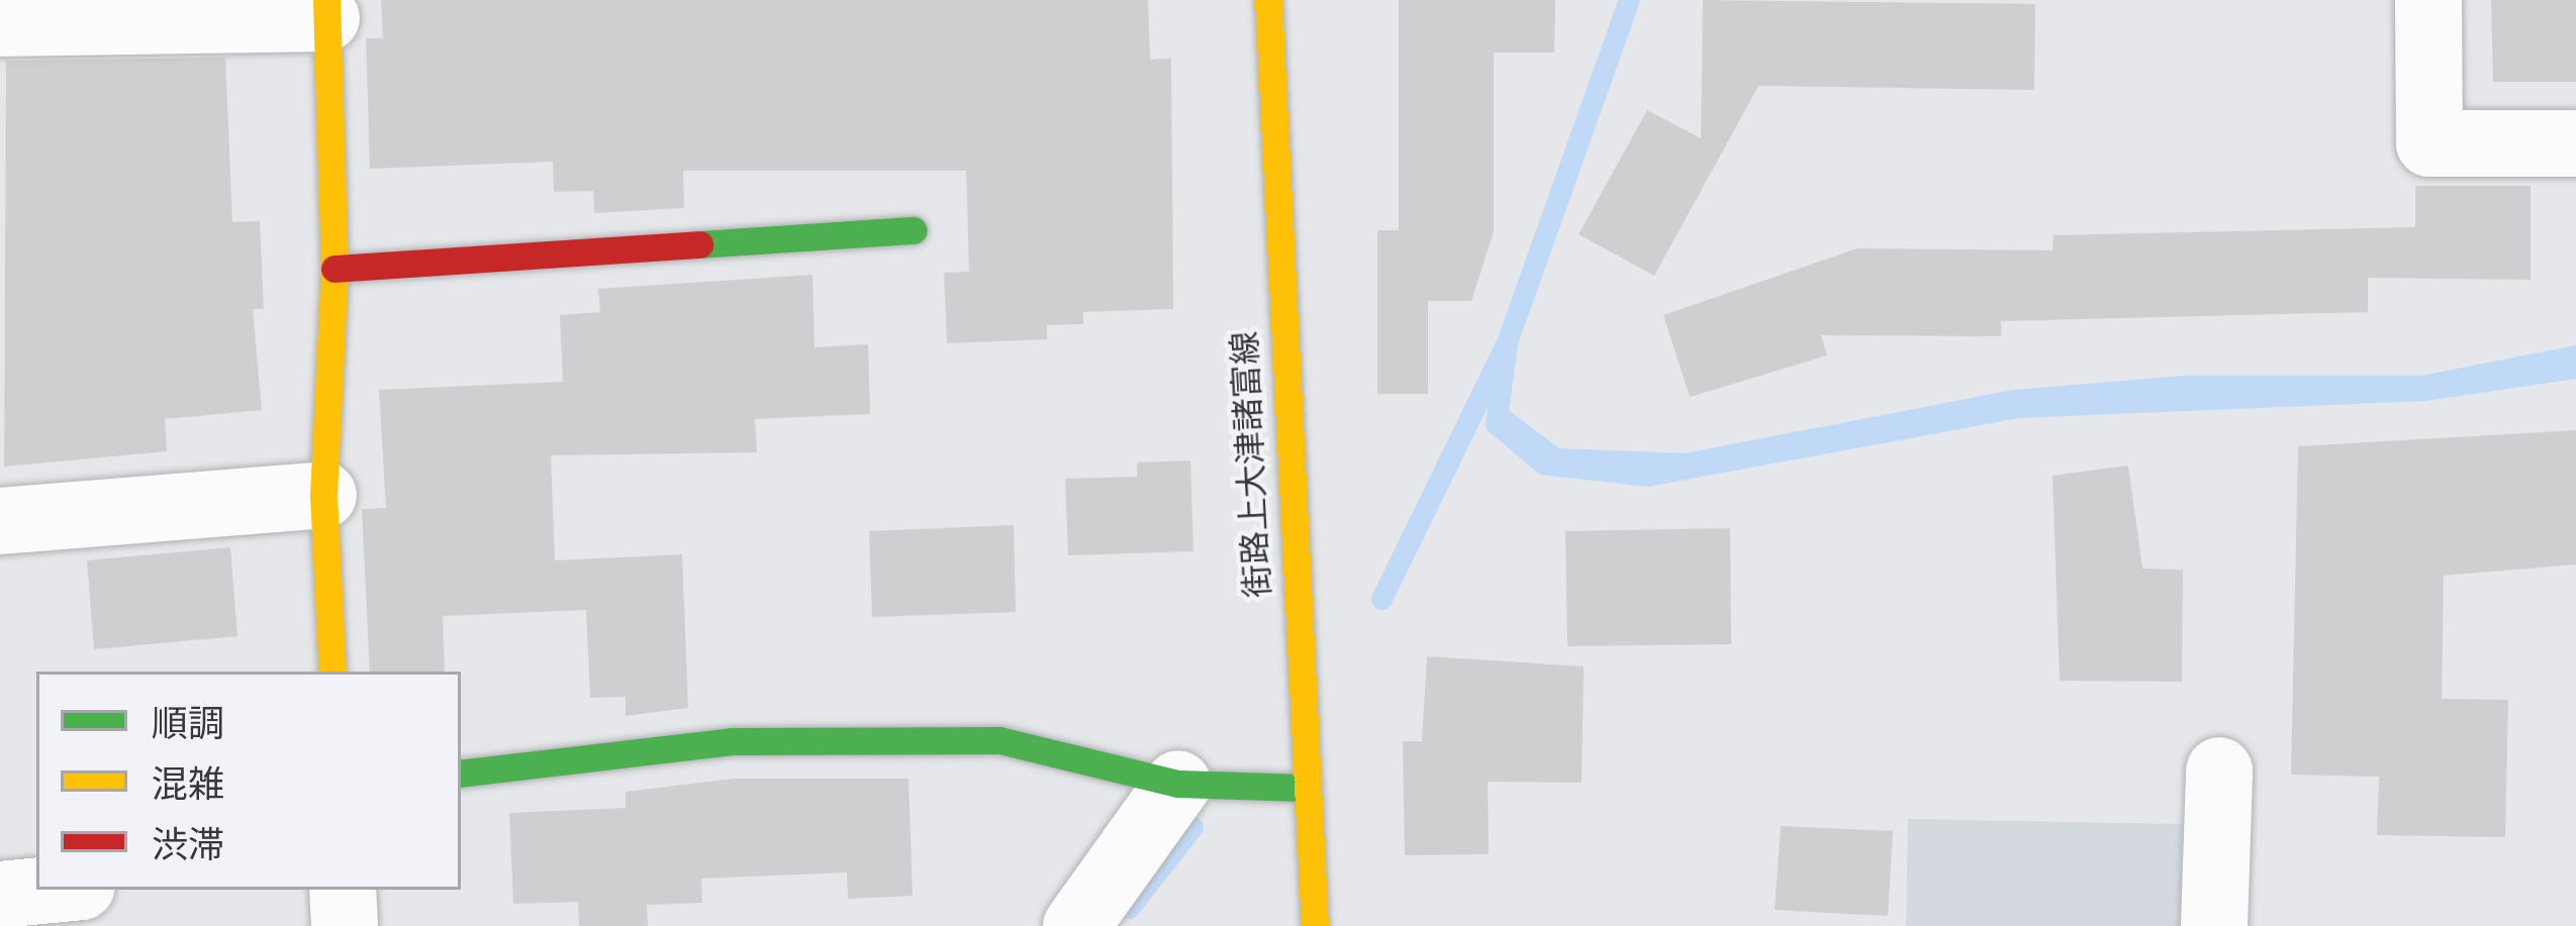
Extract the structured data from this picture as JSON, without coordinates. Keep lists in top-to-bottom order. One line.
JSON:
{"streets":{"street":["街路上大津諸富線"]},"legend":["順調","混雑","渋滞"]}
